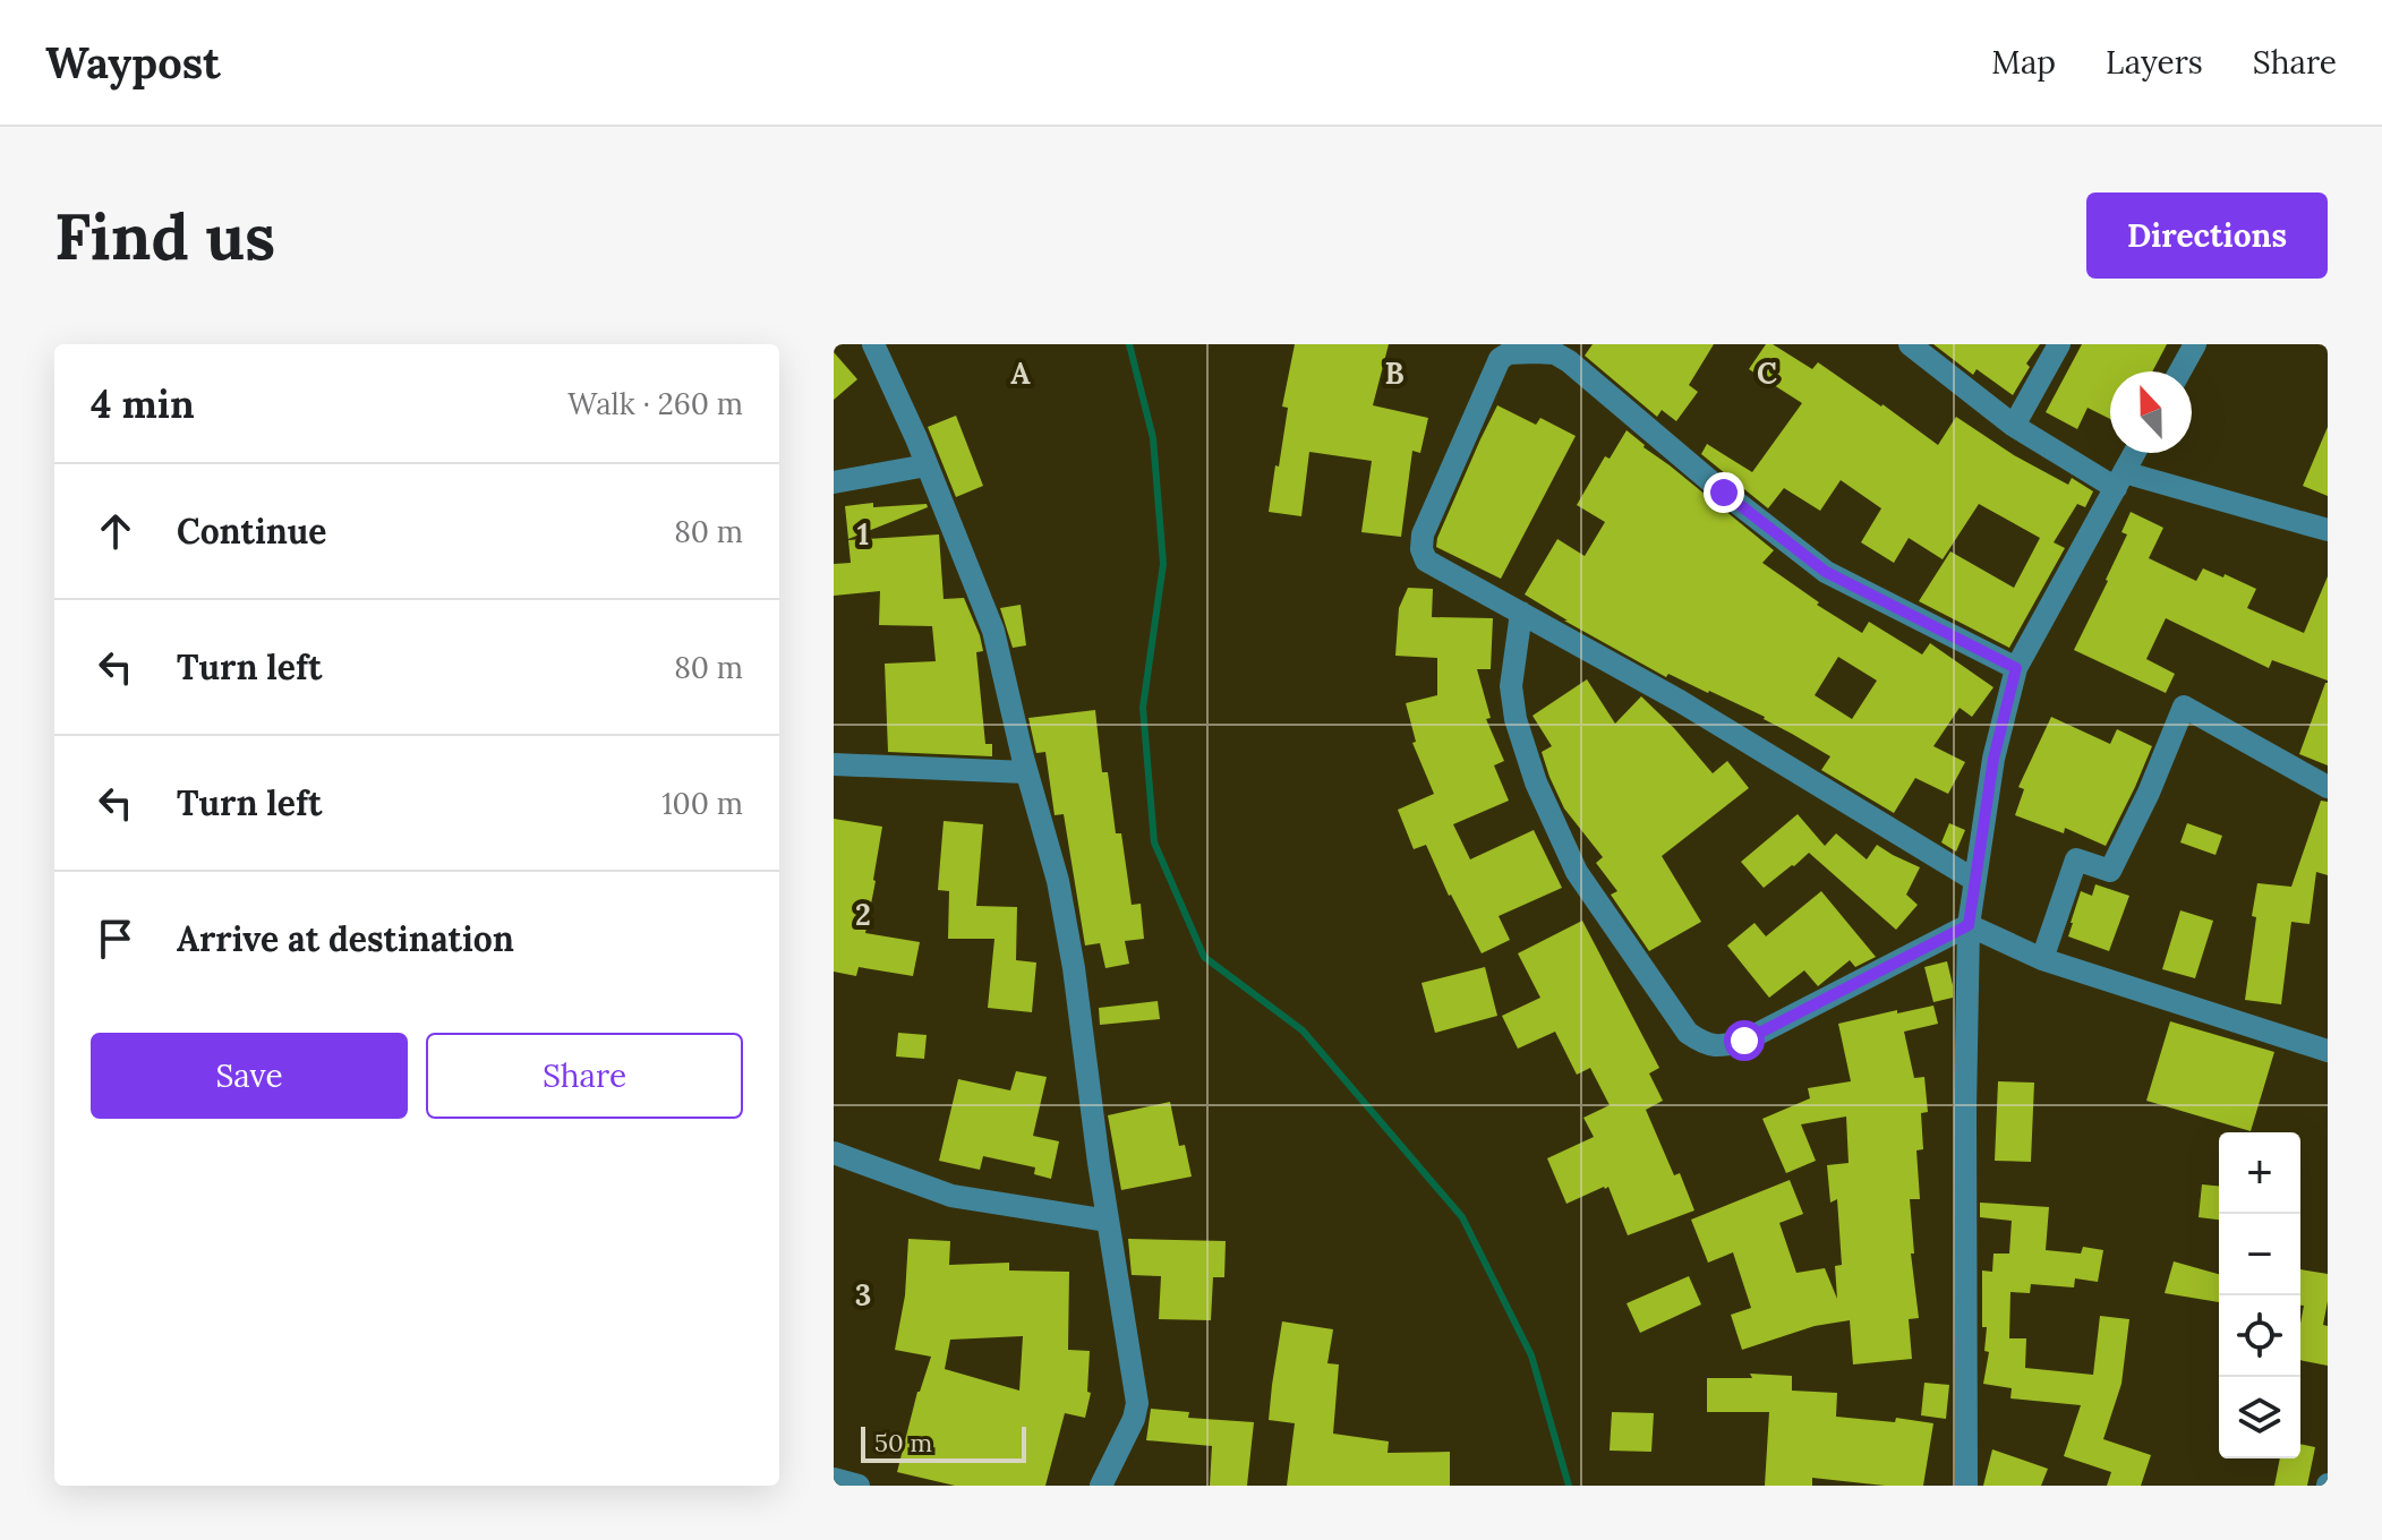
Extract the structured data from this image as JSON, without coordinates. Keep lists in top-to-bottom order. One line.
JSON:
{"scale_bar":"50 m","north":"top","page":{"header":"Waypost","nav":["Map","Layers","Share"],"buttons":["Directions",["Save","Share"]],"title":"Find us","heading":["4 min","Walk · 260 m"],"list":[["Continue","80 m"],["Turn left","80 m"],["Turn left","100 m"],"Arrive at destination"],"map_buttons":["+","−"],"scale":"50 m"},"grid":{"columns":["A","B","C"],"rows":["1","2","3"]}}
